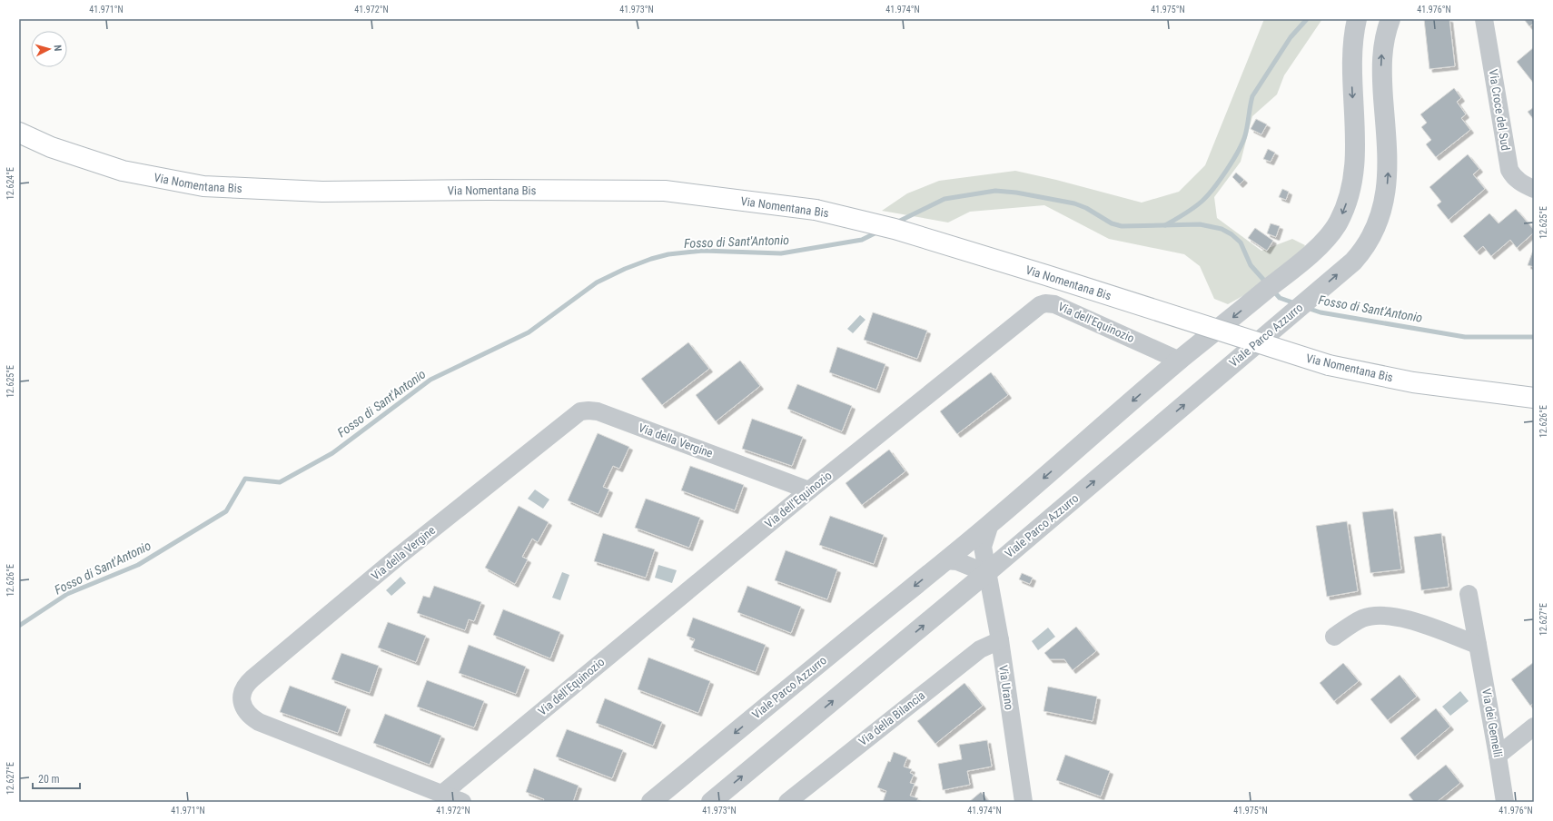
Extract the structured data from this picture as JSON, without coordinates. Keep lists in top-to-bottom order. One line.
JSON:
{"streets":{"main road":["Via Nomentana Bis"],"street":["Via Croce del Sud","Via dell'Equinozio","Viale Parco Azzurro","Via della Vergine","Via Urano","Via della Bilancia","Via dei Gemelli"]},"crossings":[["Via dell'Equinozio","Viale Parco Azzurro"],["Via dell'Equinozio","Via della Vergine"],["Viale Parco Azzurro","Via Urano"],["Via Urano","Via della Bilancia"]],"water":["Fosso di Sant'Antonio"],"scale_bar":"20 m","north":"right","coordinates":["41.971°N","41.972°N","41.973°N","41.974°N","41.975°N","41.976°N","12.624°E","12.625°E","12.626°E","12.627°E"]}
